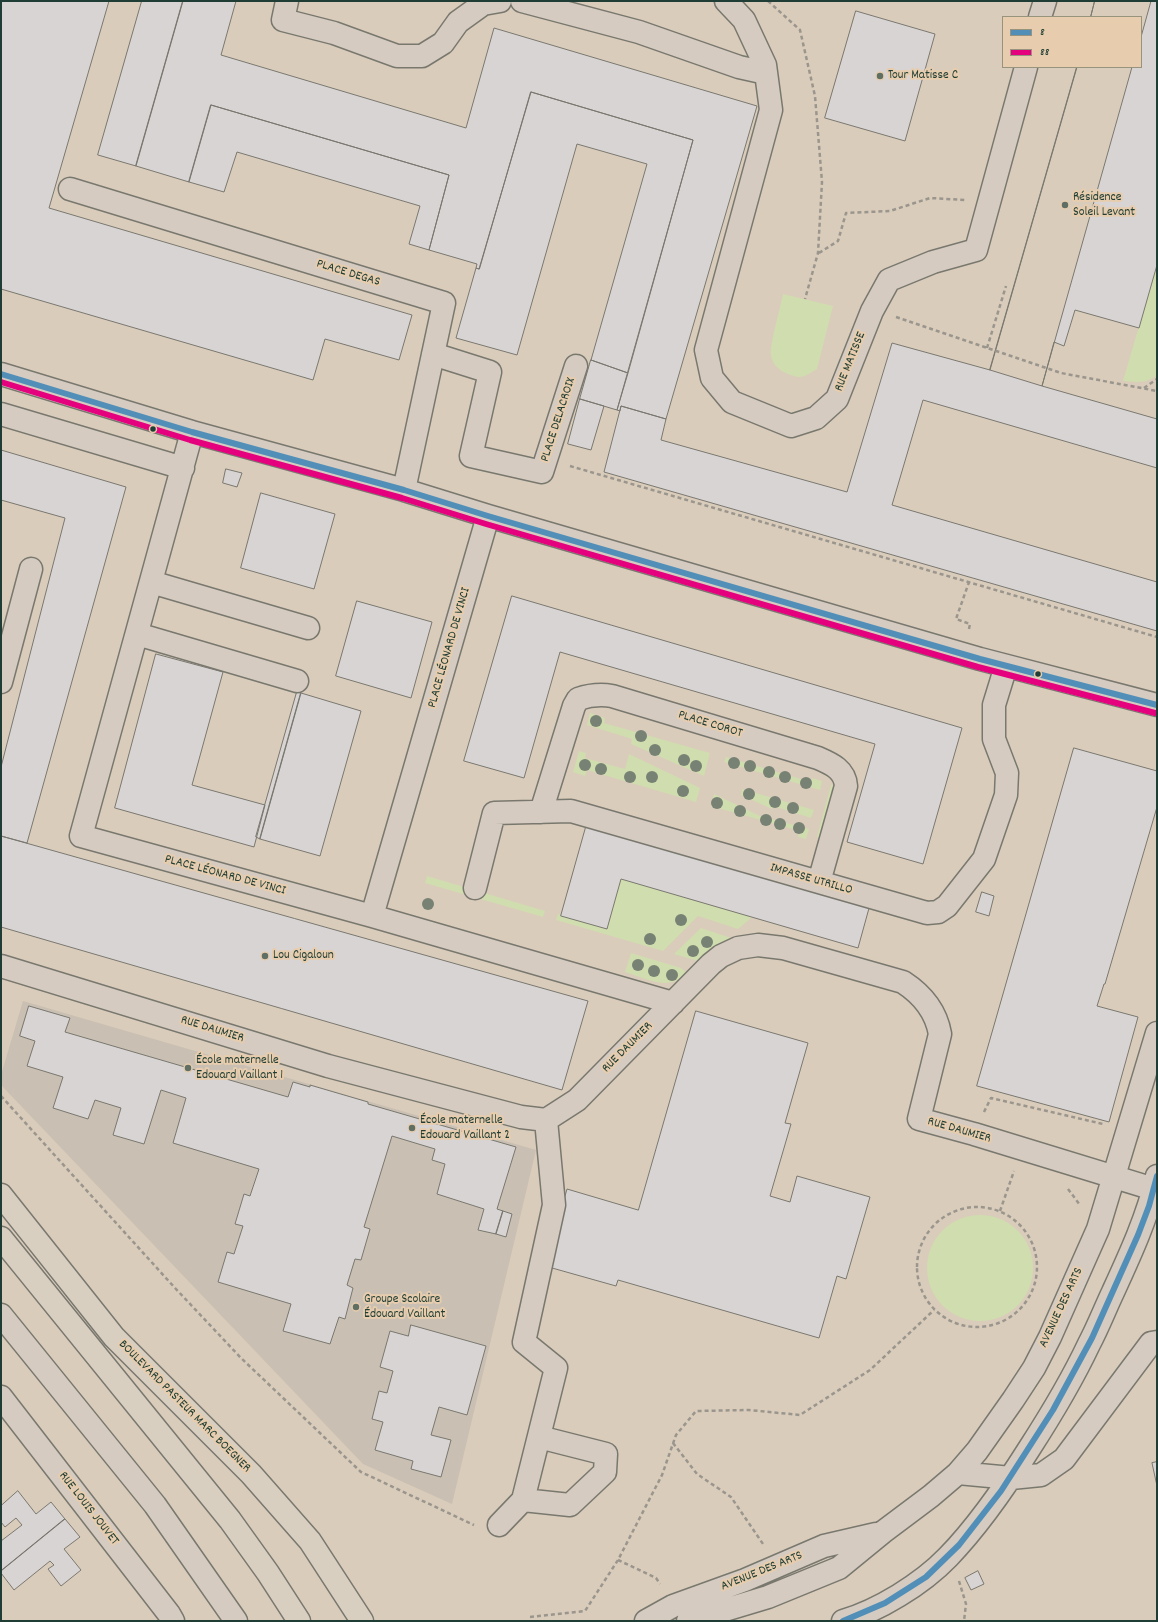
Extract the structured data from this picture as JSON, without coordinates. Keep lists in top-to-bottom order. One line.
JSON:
{"streets":{"main road":["BOULEVARD PASTEUR MARC BOEGNER"],"street":["PLACE DEGAS","RUE MATISSE","PLACE DELACROIX","PLACE LÉONARD DE VINCI","PLACE COROT","IMPASSE UTRILLO","RUE DAUMIER","AVENUE DES ARTS","RUE LOUIS JOUVET"]},"crossings":[["PLACE DEGAS","PLACE DELACROIX"],["PLACE COROT","IMPASSE UTRILLO"],["RUE DAUMIER","AVENUE DES ARTS"]],"places":["Tour Matisse C","Résidence Soleil Levant","Lou Cigaloun","École maternelle Edouard Vaillant 1","École maternelle Edouard Vaillant 2","Groupe Scolaire Édouard Vaillant"],"lines":["transit line 8","transit line 88"],"legend":["8","88"]}
